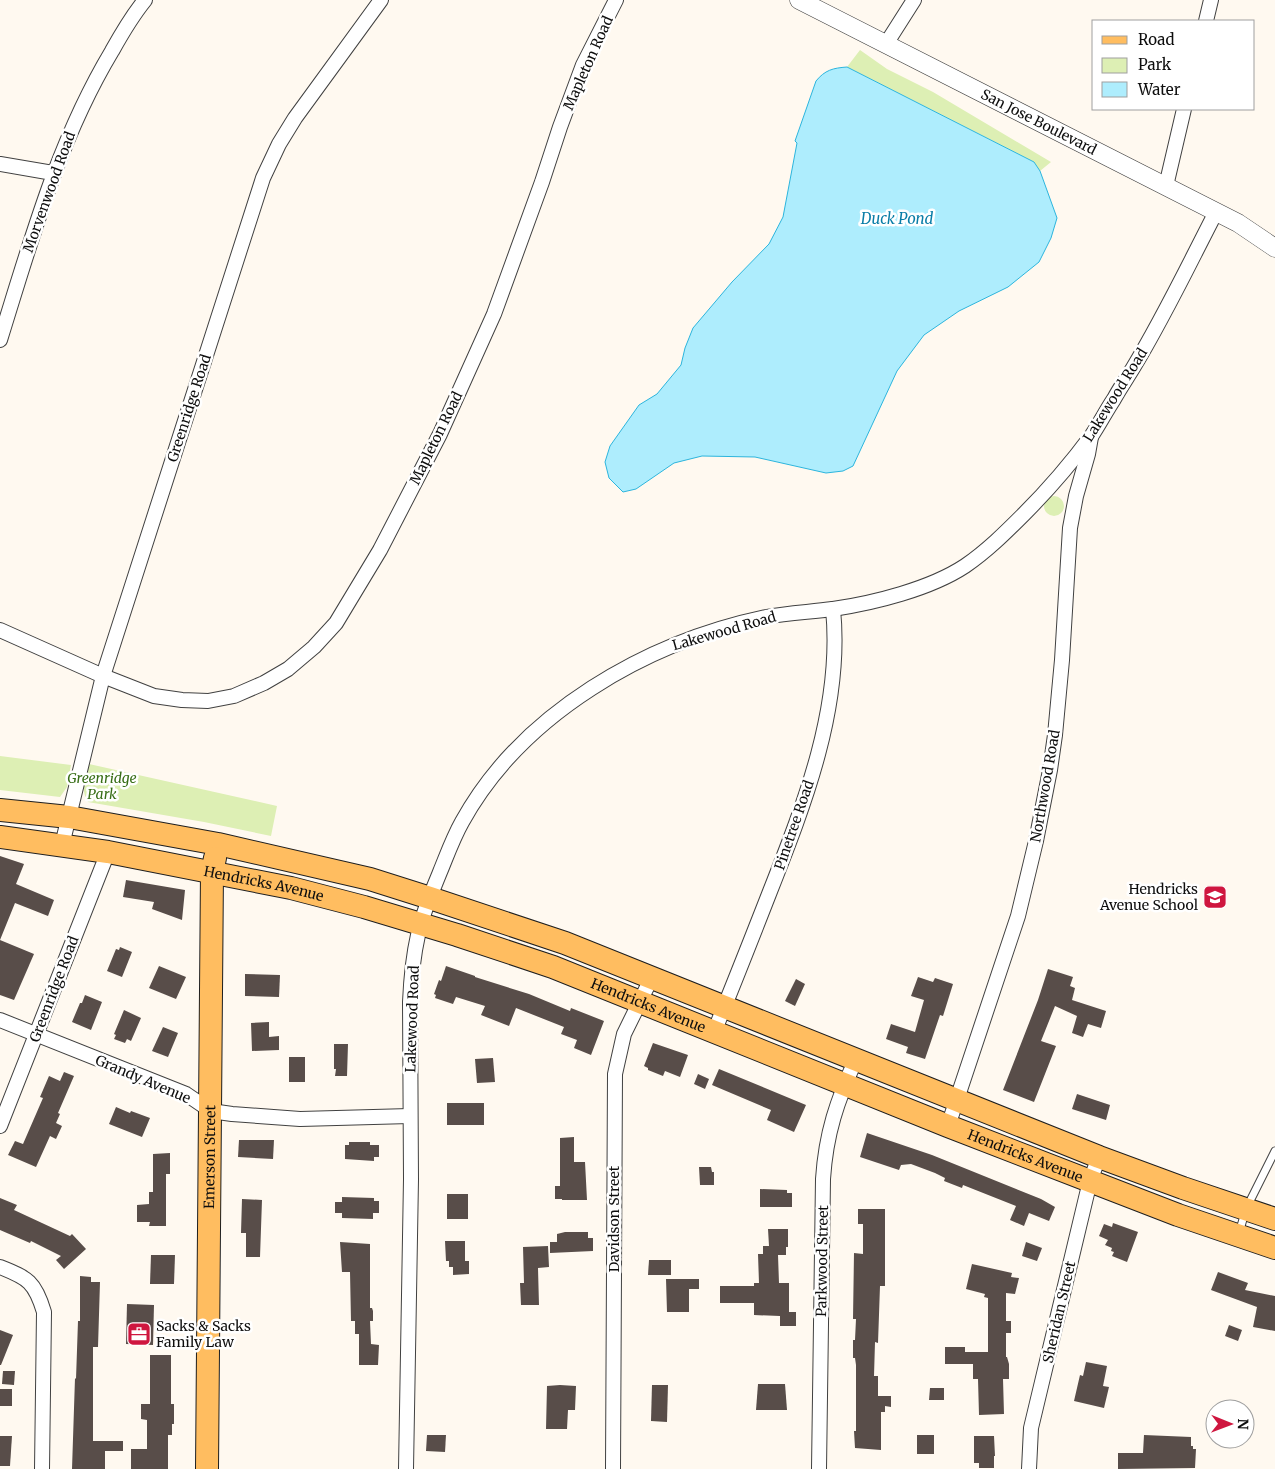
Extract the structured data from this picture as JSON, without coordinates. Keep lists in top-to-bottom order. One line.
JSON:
{"streets":{"main road":["Hendricks Avenue","Emerson Street"],"street":["Mapleton Road","San Jose Boulevard","Morvenwood Road","Lakewood Road","Greenridge Road","Northwood Road","Pinetree Road","Grandy Avenue","Davidson Street","Parkwood Street","Sheridan Street"]},"crossings":[["Mapleton Road","Greenridge Road"],["San Jose Boulevard","Lakewood Road"],["Lakewood Road","Northwood Road"],["Lakewood Road","Pinetree Road"],["Lakewood Road","Hendricks Avenue"],["Lakewood Road","Grandy Avenue"],["Greenridge Road","Hendricks Avenue"],["Greenridge Road","Grandy Avenue"],["Northwood Road","Hendricks Avenue"],["Pinetree Road","Hendricks Avenue"],["Hendricks Avenue","Emerson Street"],["Hendricks Avenue","Davidson Street"],["Hendricks Avenue","Parkwood Street"],["Hendricks Avenue","Sheridan Street"],["Grandy Avenue","Emerson Street"]],"water":["Duck Pond"],"parks":["Greenridge Park"],"places":{"school or university":["Hendricks Avenue School"],"office":["Sacks & Sacks Family Law"]},"legend":["Road","Park","Water"],"north":"right"}
